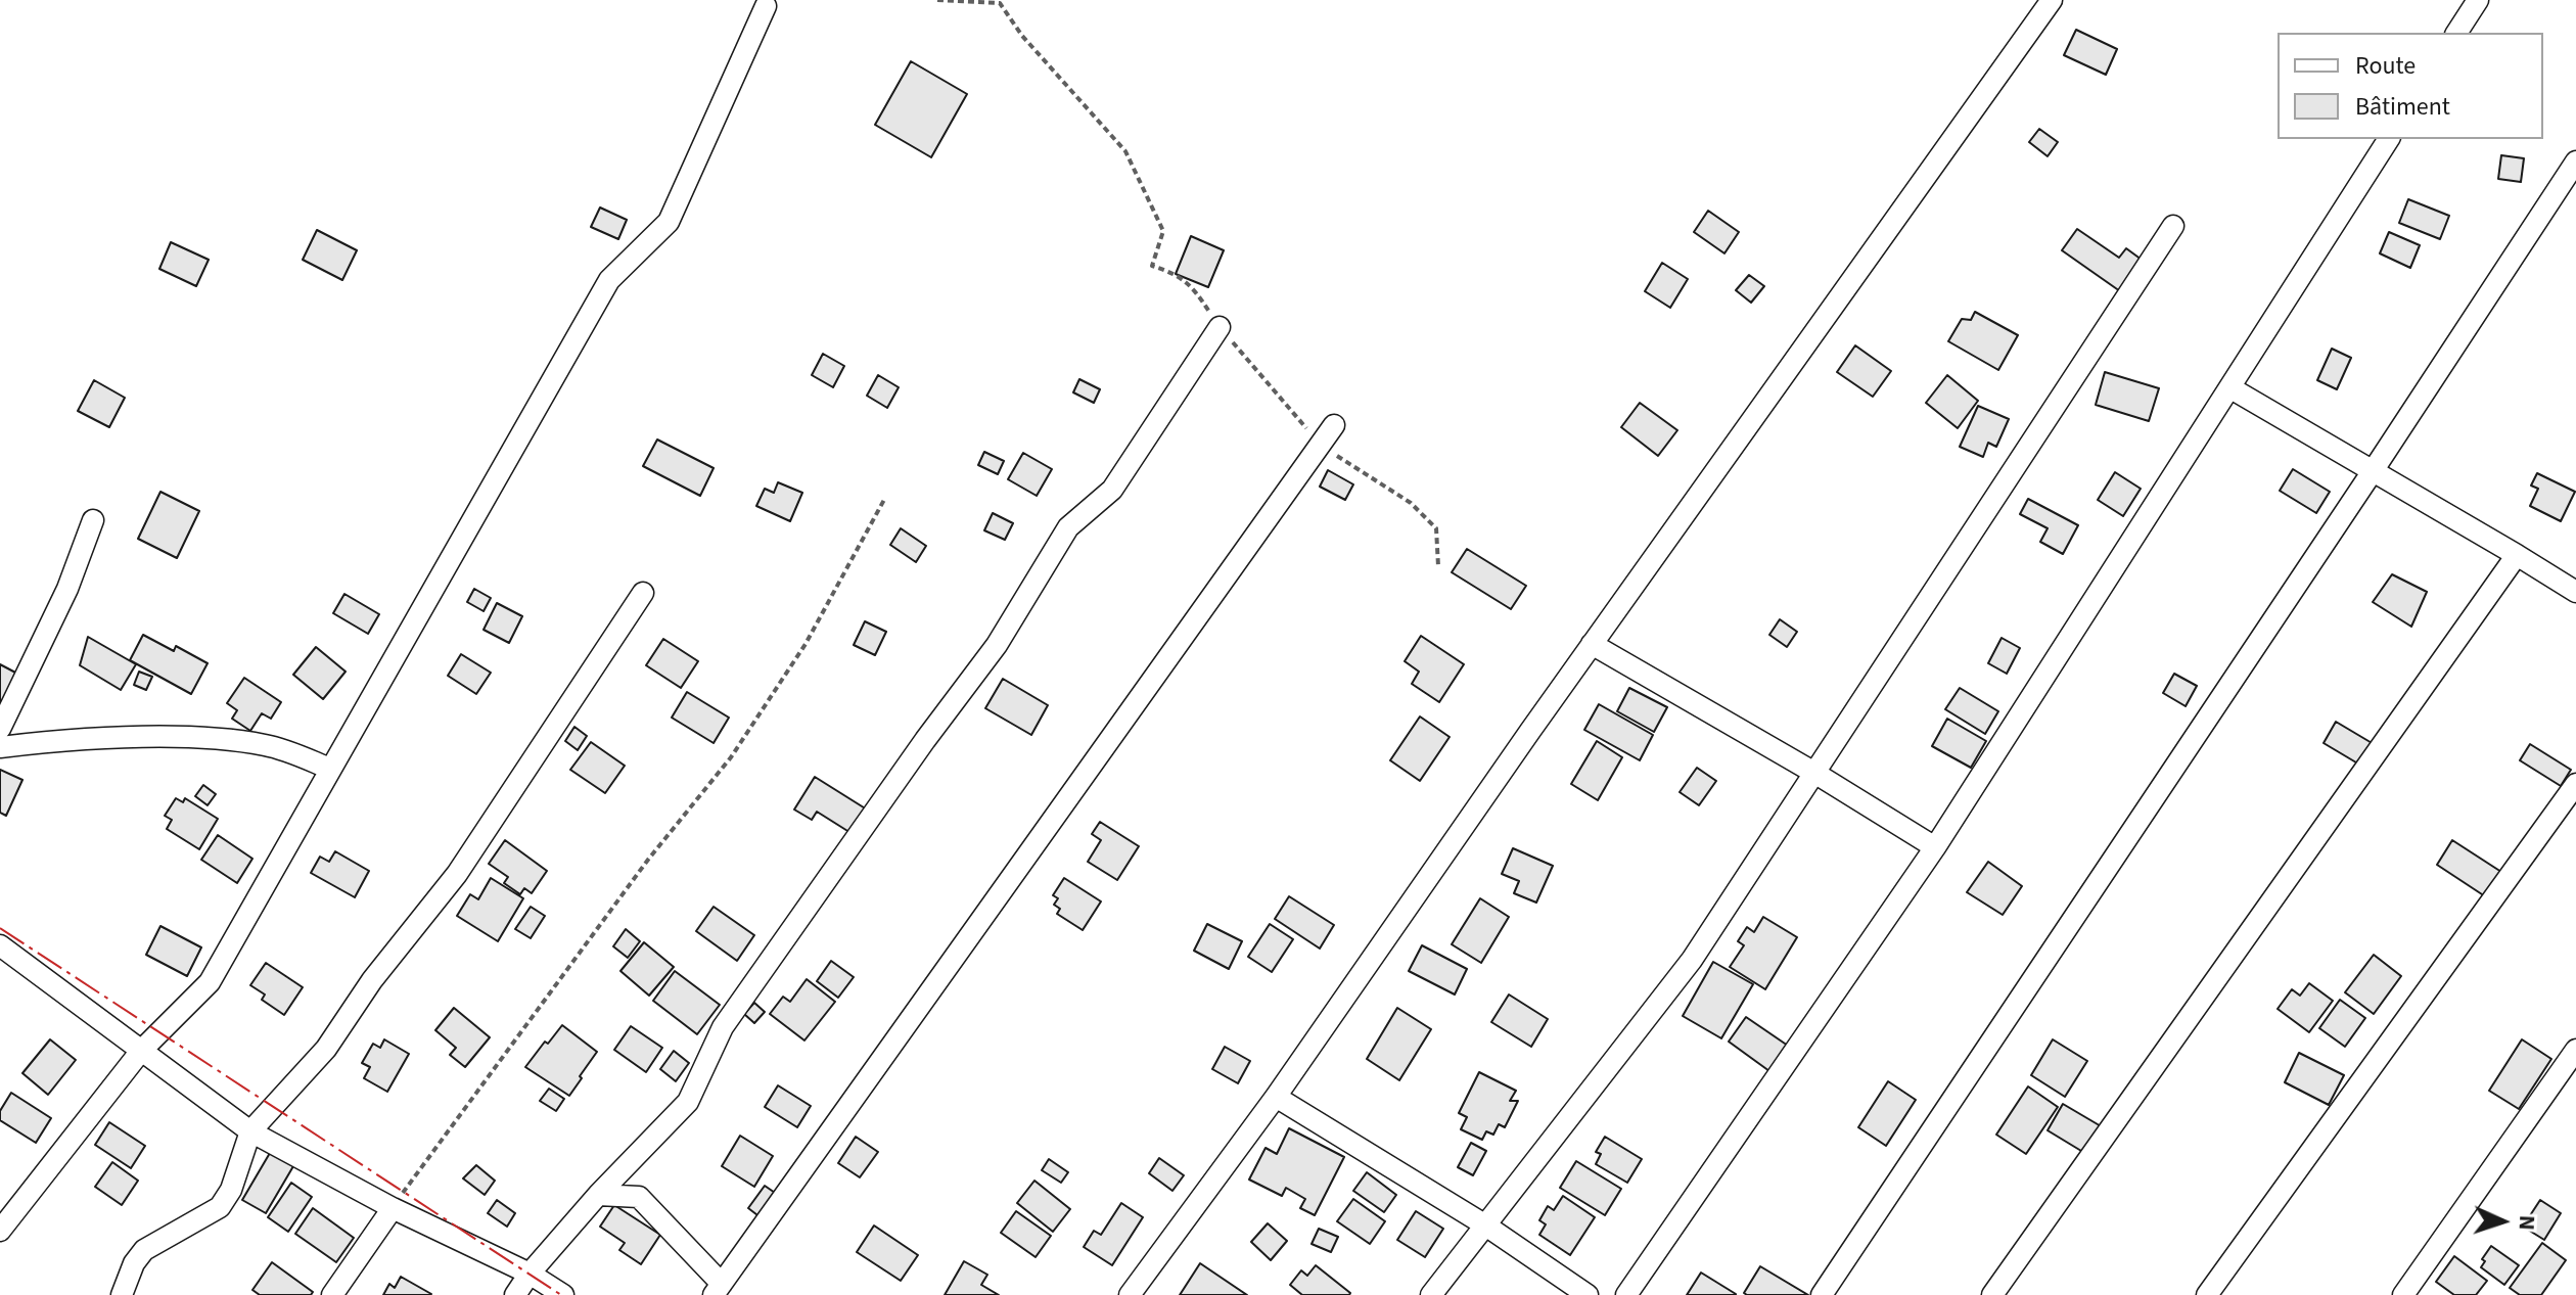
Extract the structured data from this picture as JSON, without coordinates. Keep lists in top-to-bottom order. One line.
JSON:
{"legend":["Route","Bâtiment"],"north":"right"}
